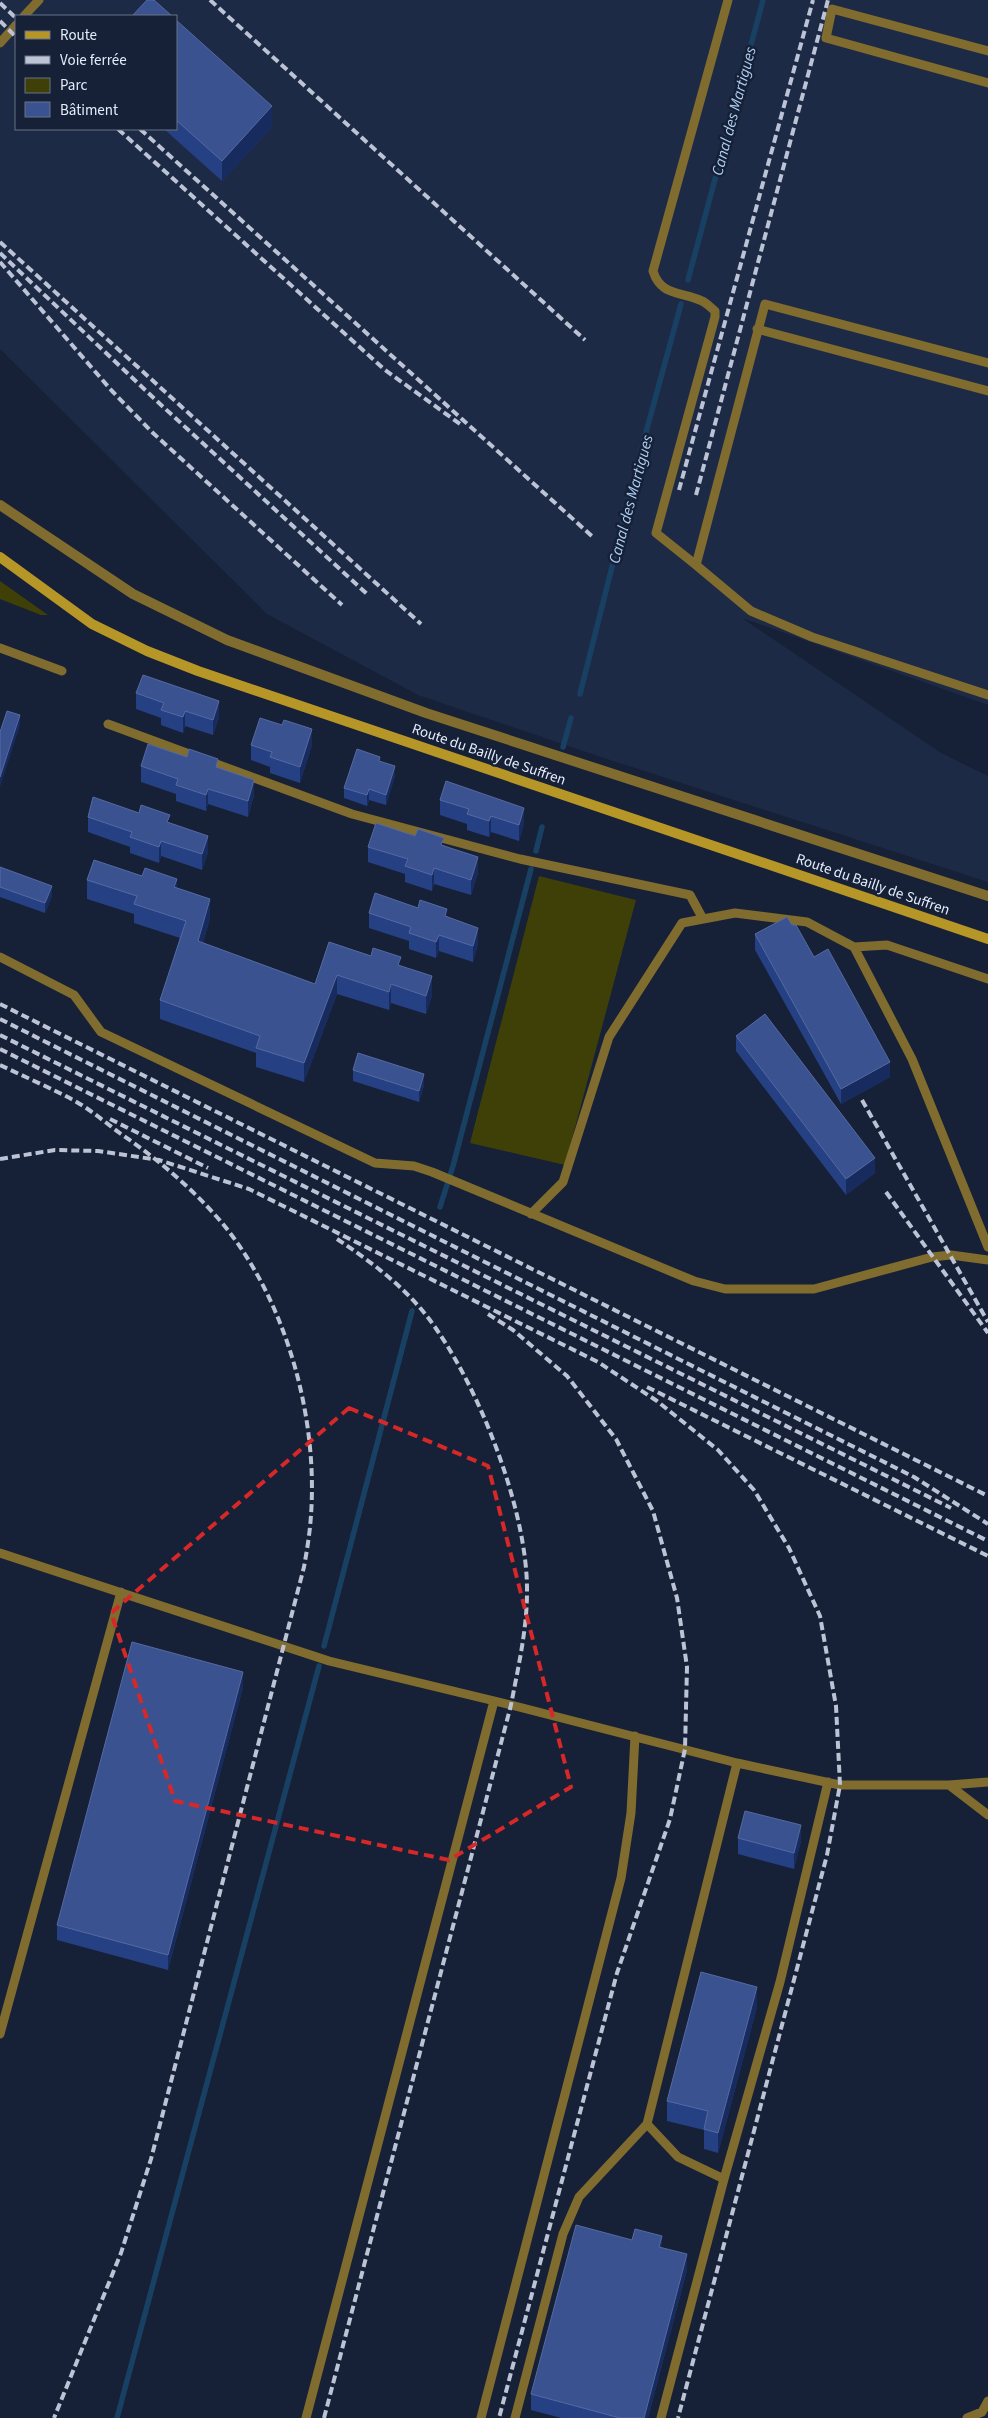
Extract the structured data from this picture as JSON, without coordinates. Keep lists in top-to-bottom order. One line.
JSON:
{"streets":{"main road":["Route du Bailly de Suffren"]},"water":["Canal des Martigues"],"legend":["Route","Voie ferrée","Parc","Bâtiment"]}
